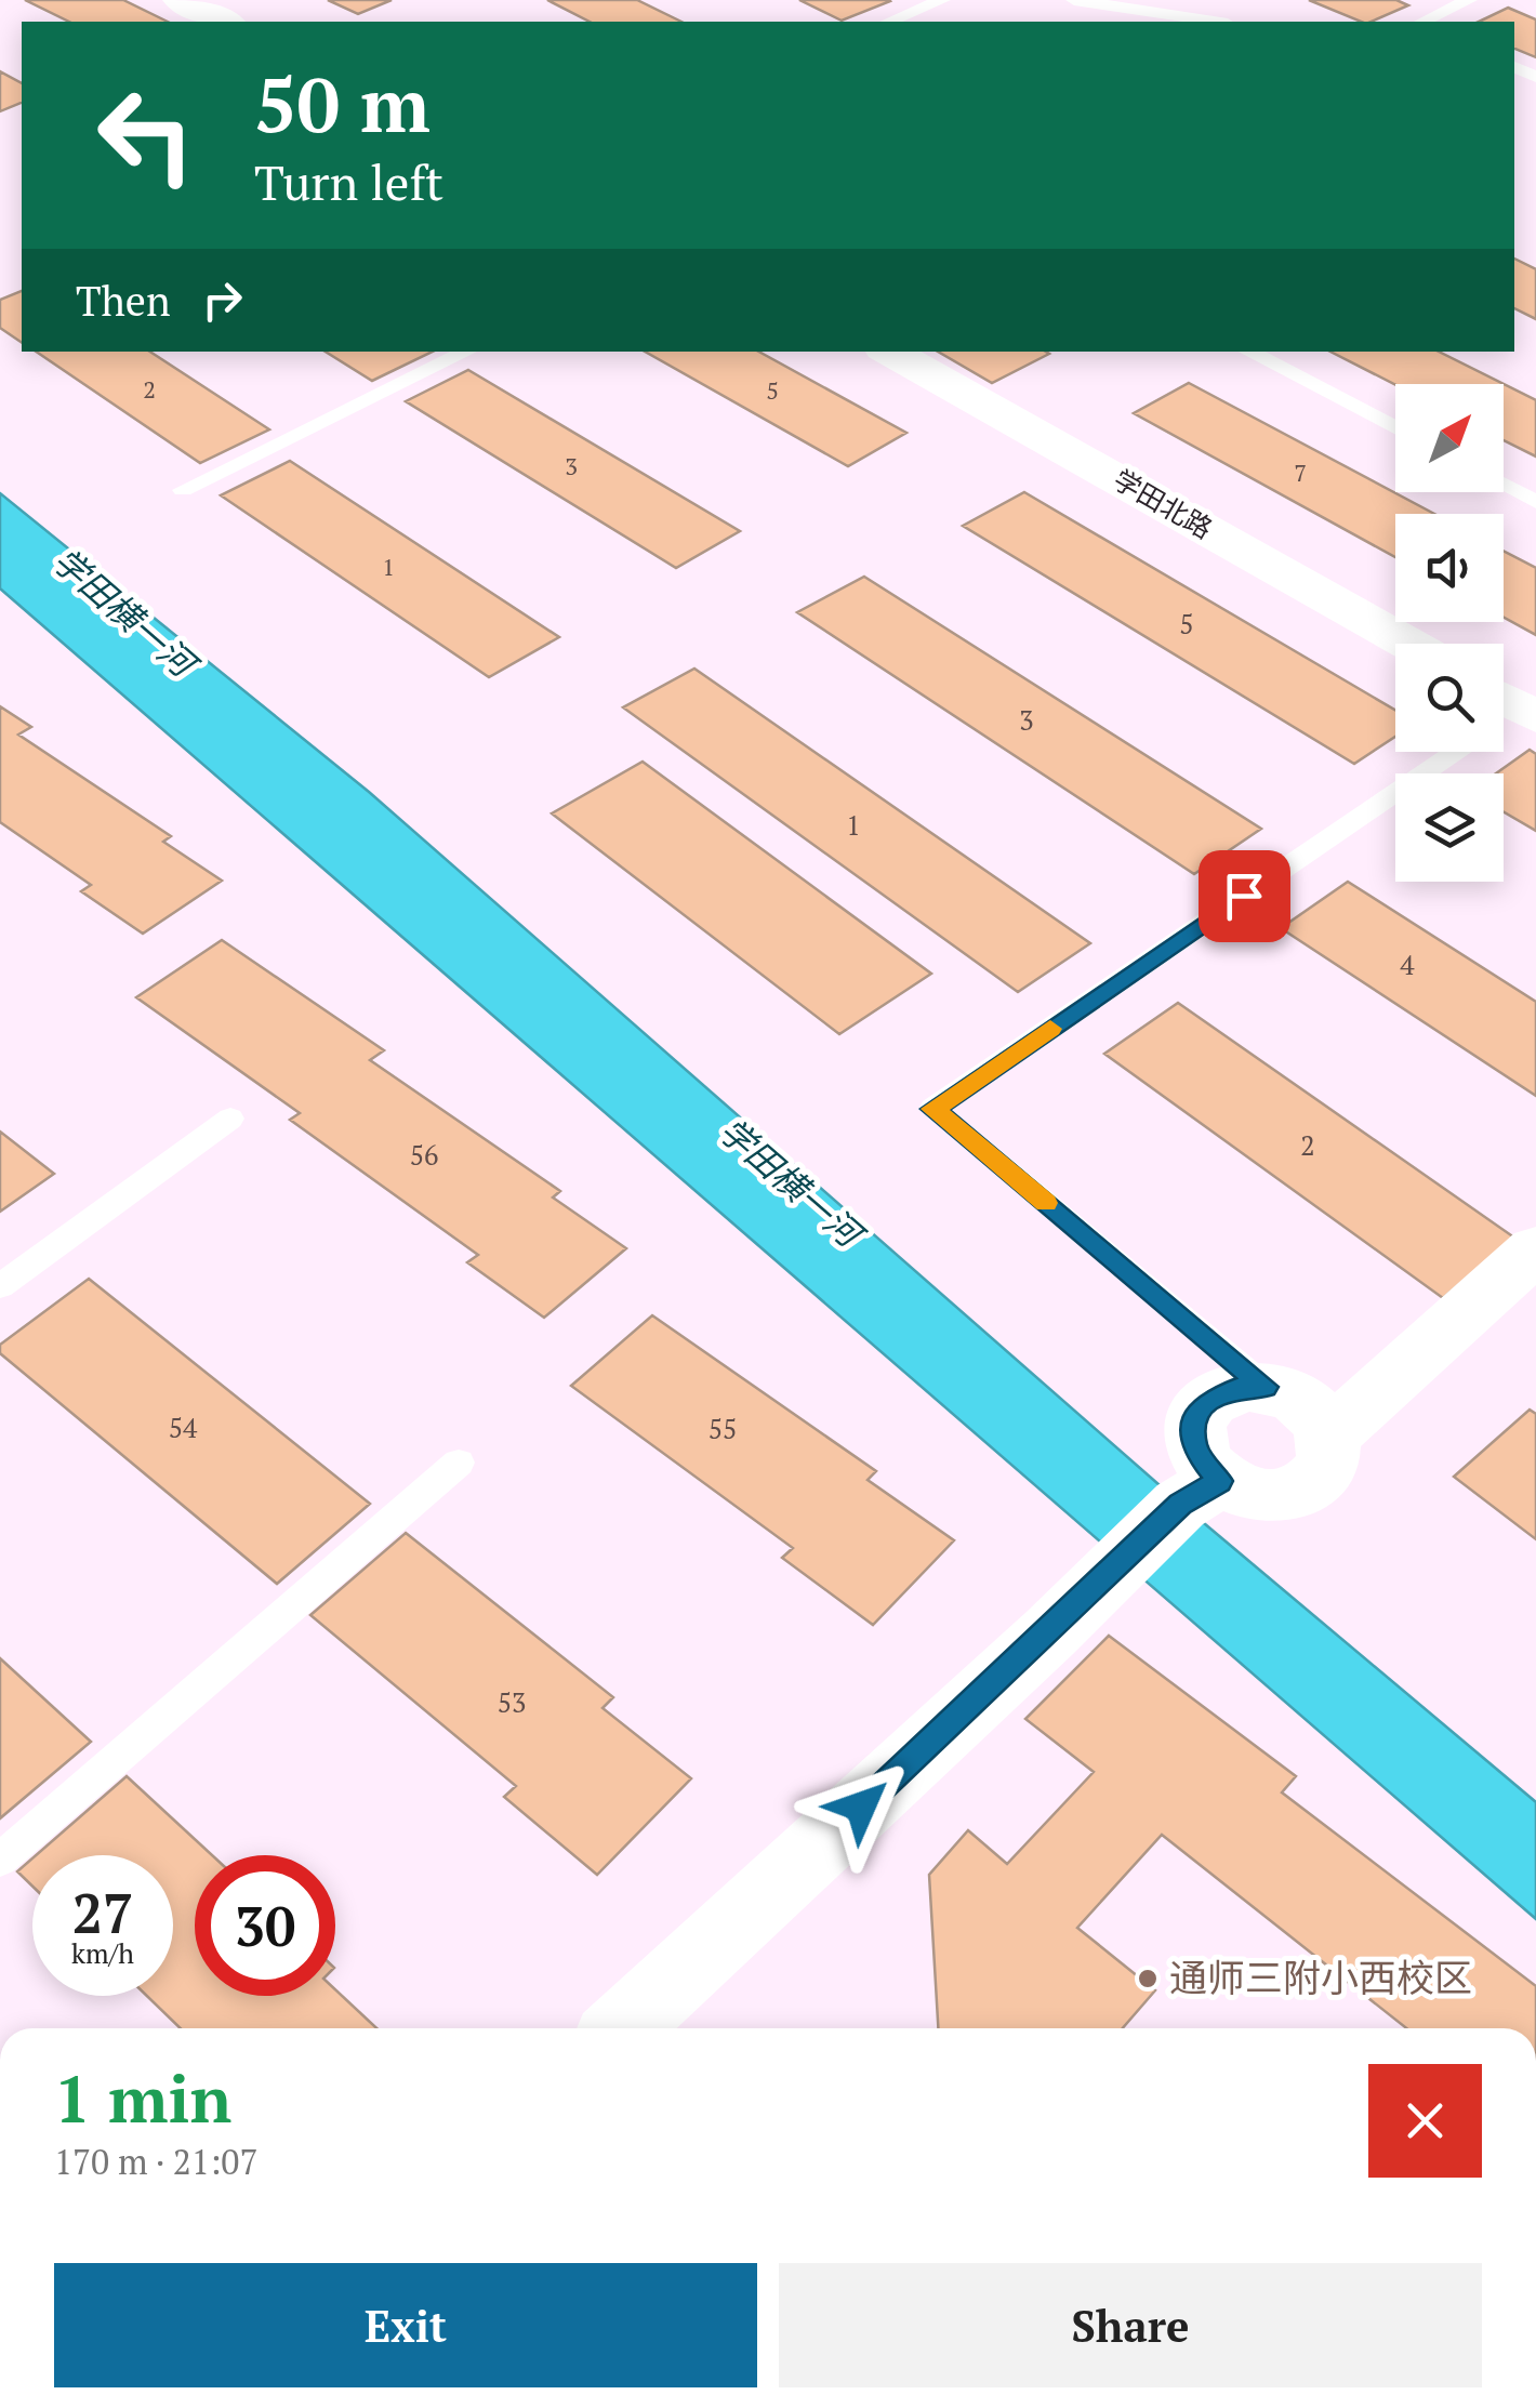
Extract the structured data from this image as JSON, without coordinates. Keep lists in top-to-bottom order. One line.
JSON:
{"streets":{"street":["学田北路"]},"water":["学田横一河"],"places":["通师三附小西校区"],"house_numbers":["2","5","3","7","1","5","3","1","4","2","56","54","55","53"],"north":"top right","page":{"turn":["50 m","Turn left"],"then":"Then","speed":"27 km/h","limit":"30","heading":["1 min","170 m · 21:07"],"buttons":["Exit","Share"]}}
